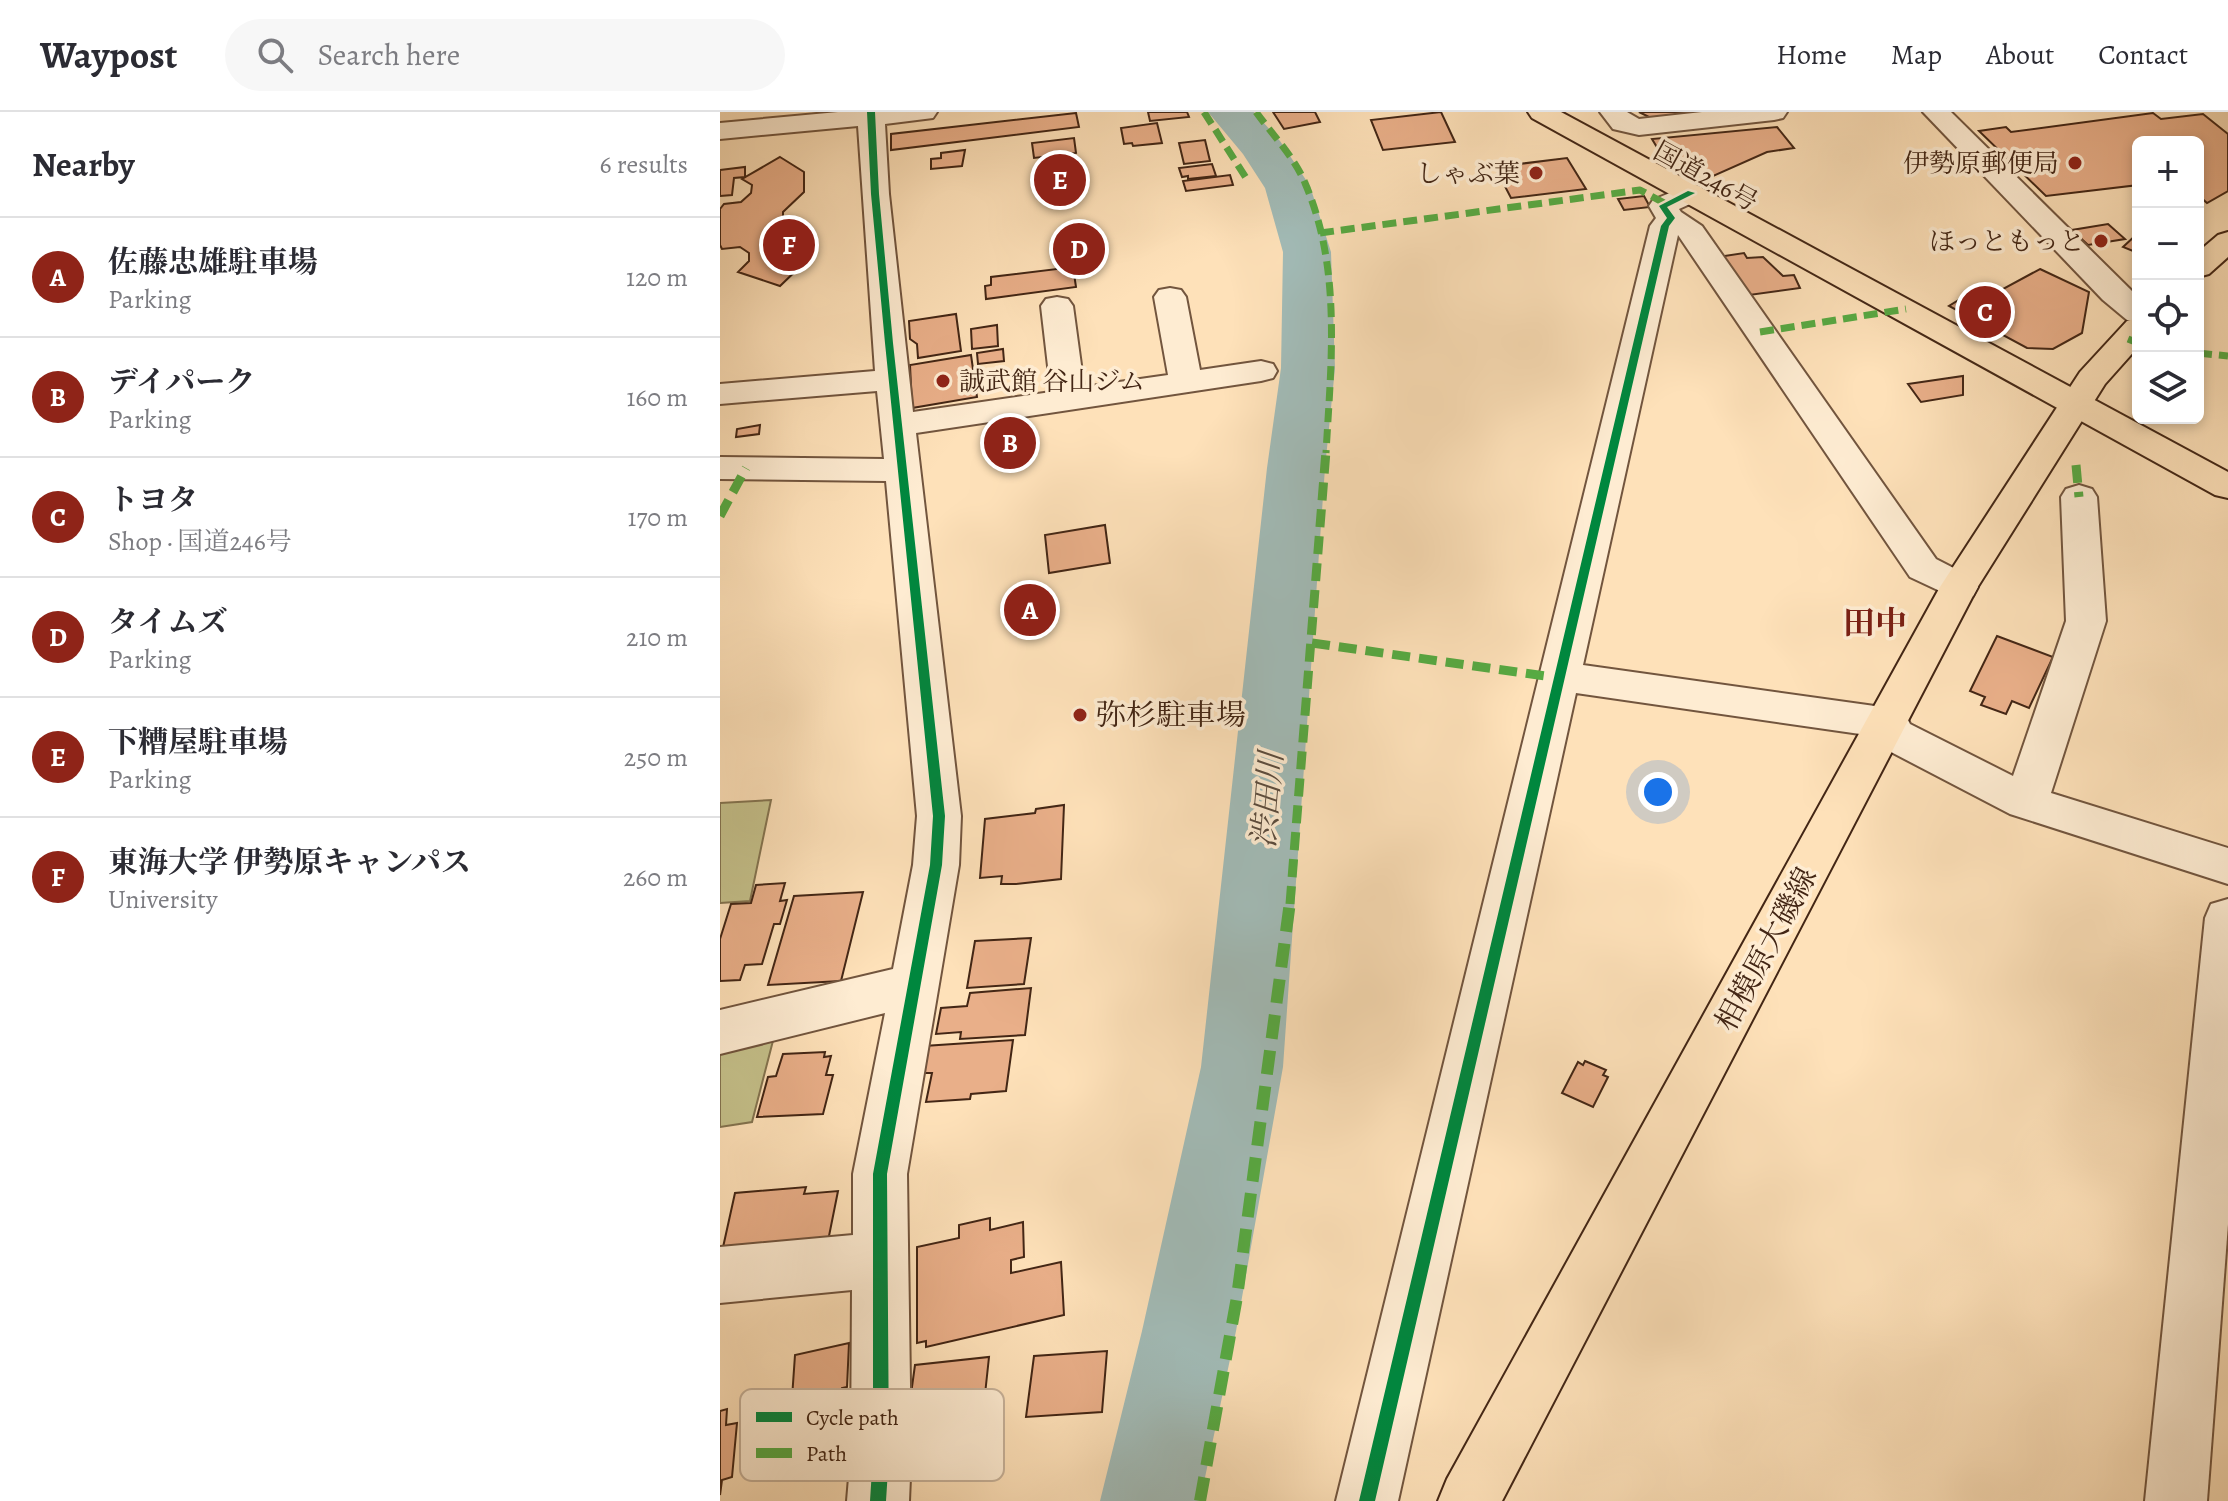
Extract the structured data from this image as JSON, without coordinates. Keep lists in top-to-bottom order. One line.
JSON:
{"streets":{"main road":["国道246号","相模原大磯線"]},"crossings":[["国道246号","相模原大磯線"]],"districts":["田中"],"water":["渋田川"],"places":["伊勢原郵便局","しゃぶ葉","ほっともっと","誠武館 谷山ジム","弥杉駐車場"],"legend":["Cycle path","Path"],"page":{"header":"Waypost","search":"Search here","nav":["Home","Map","About","Contact"],"heading":["Nearby","6 results"],"map_buttons":["+","−"],"pins":["E","F","D","C","B","A"],"list":[{"mark":"A","name":"佐藤忠雄駐車場","note":"Parking","value":"120 m"},{"mark":"B","name":"デイパーク","note":"Parking","value":"160 m"},{"mark":"C","name":"トヨタ","note":"Shop · 国道246号","value":"170 m"},{"mark":"D","name":"タイムズ","note":"Parking","value":"210 m"},{"mark":"E","name":"下糟屋駐車場","note":"Parking","value":"250 m"},{"mark":"F","name":"東海大学 伊勢原キャンパス","note":"University","value":"260 m"}]}}
